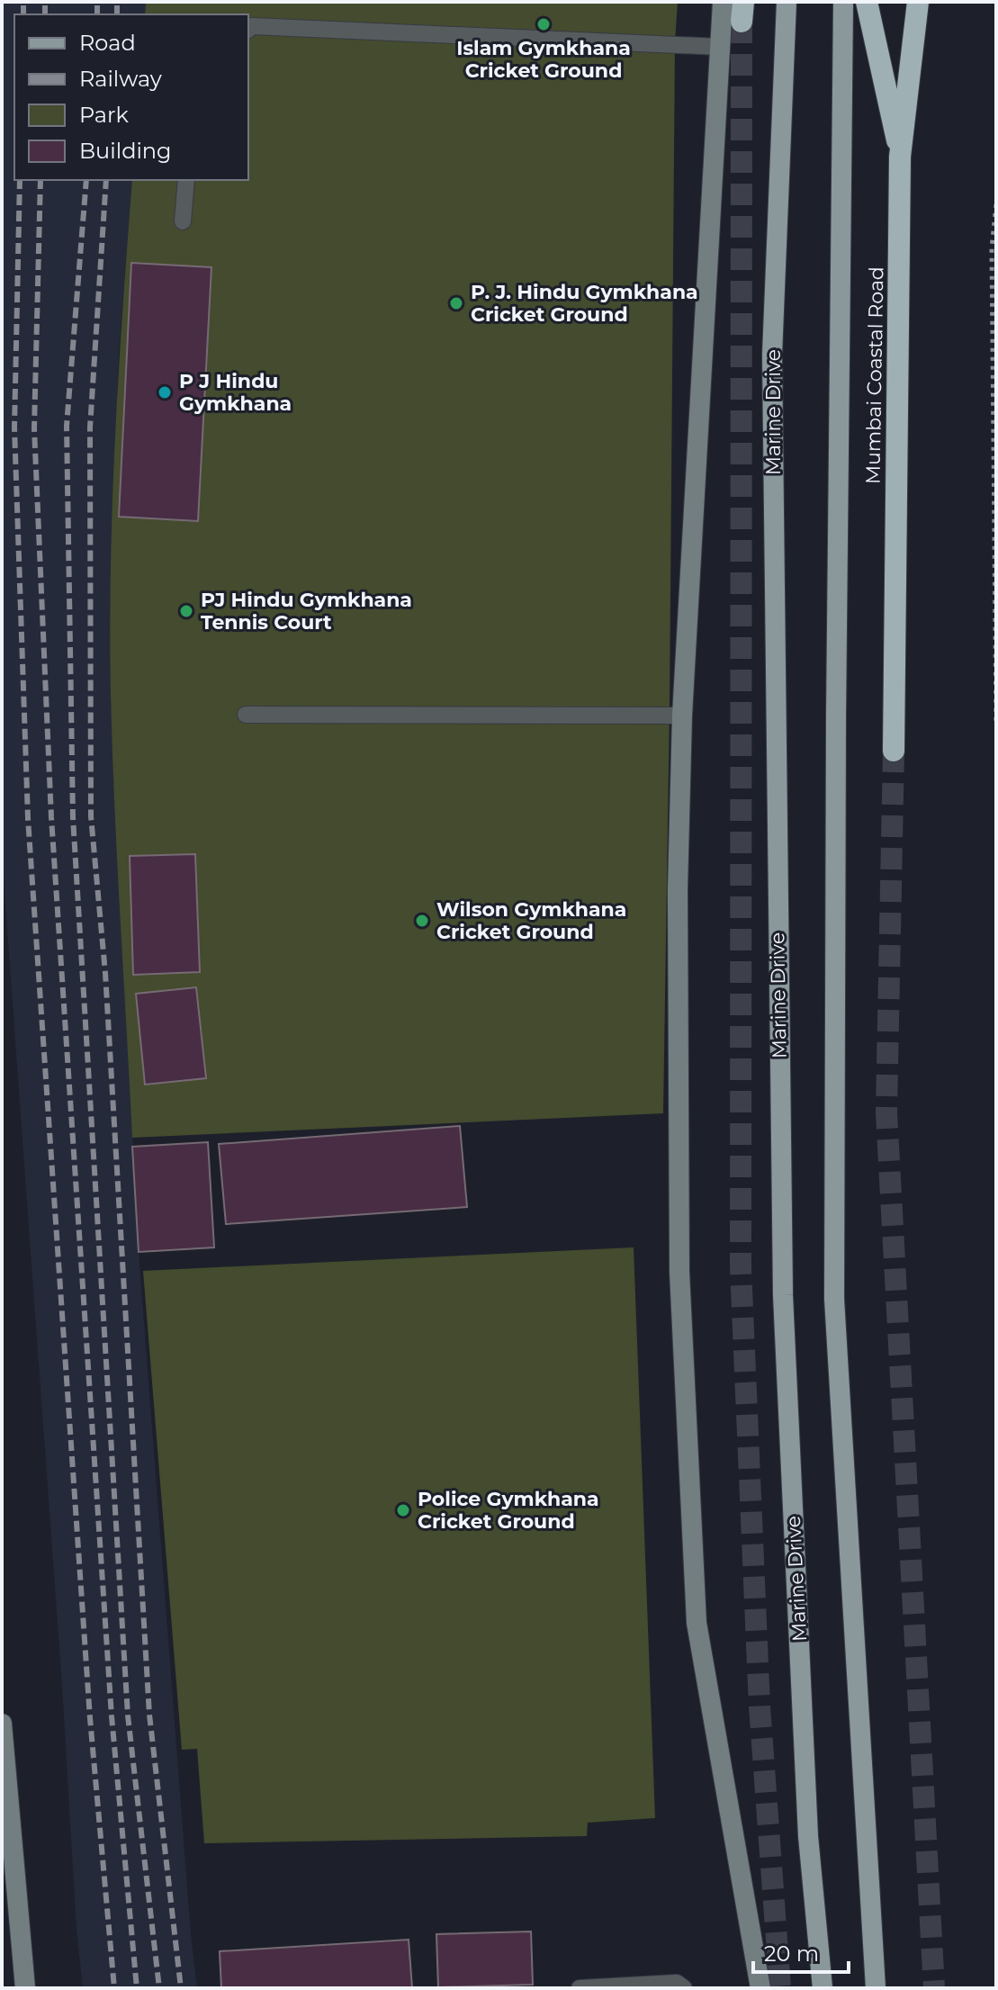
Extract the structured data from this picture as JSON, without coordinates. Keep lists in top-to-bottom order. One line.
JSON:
{"streets":{"highway":["Mumbai Coastal Road"],"main road":["Marine Drive"]},"places":["Islam Gymkhana Cricket Ground","P. J. Hindu Gymkhana Cricket Ground","P J Hindu Gymkhana","PJ Hindu Gymkhana Tennis Court","Wilson Gymkhana Cricket Ground","Police Gymkhana Cricket Ground"],"legend":["Road","Railway","Park","Building"],"scale_bar":"20 m"}
